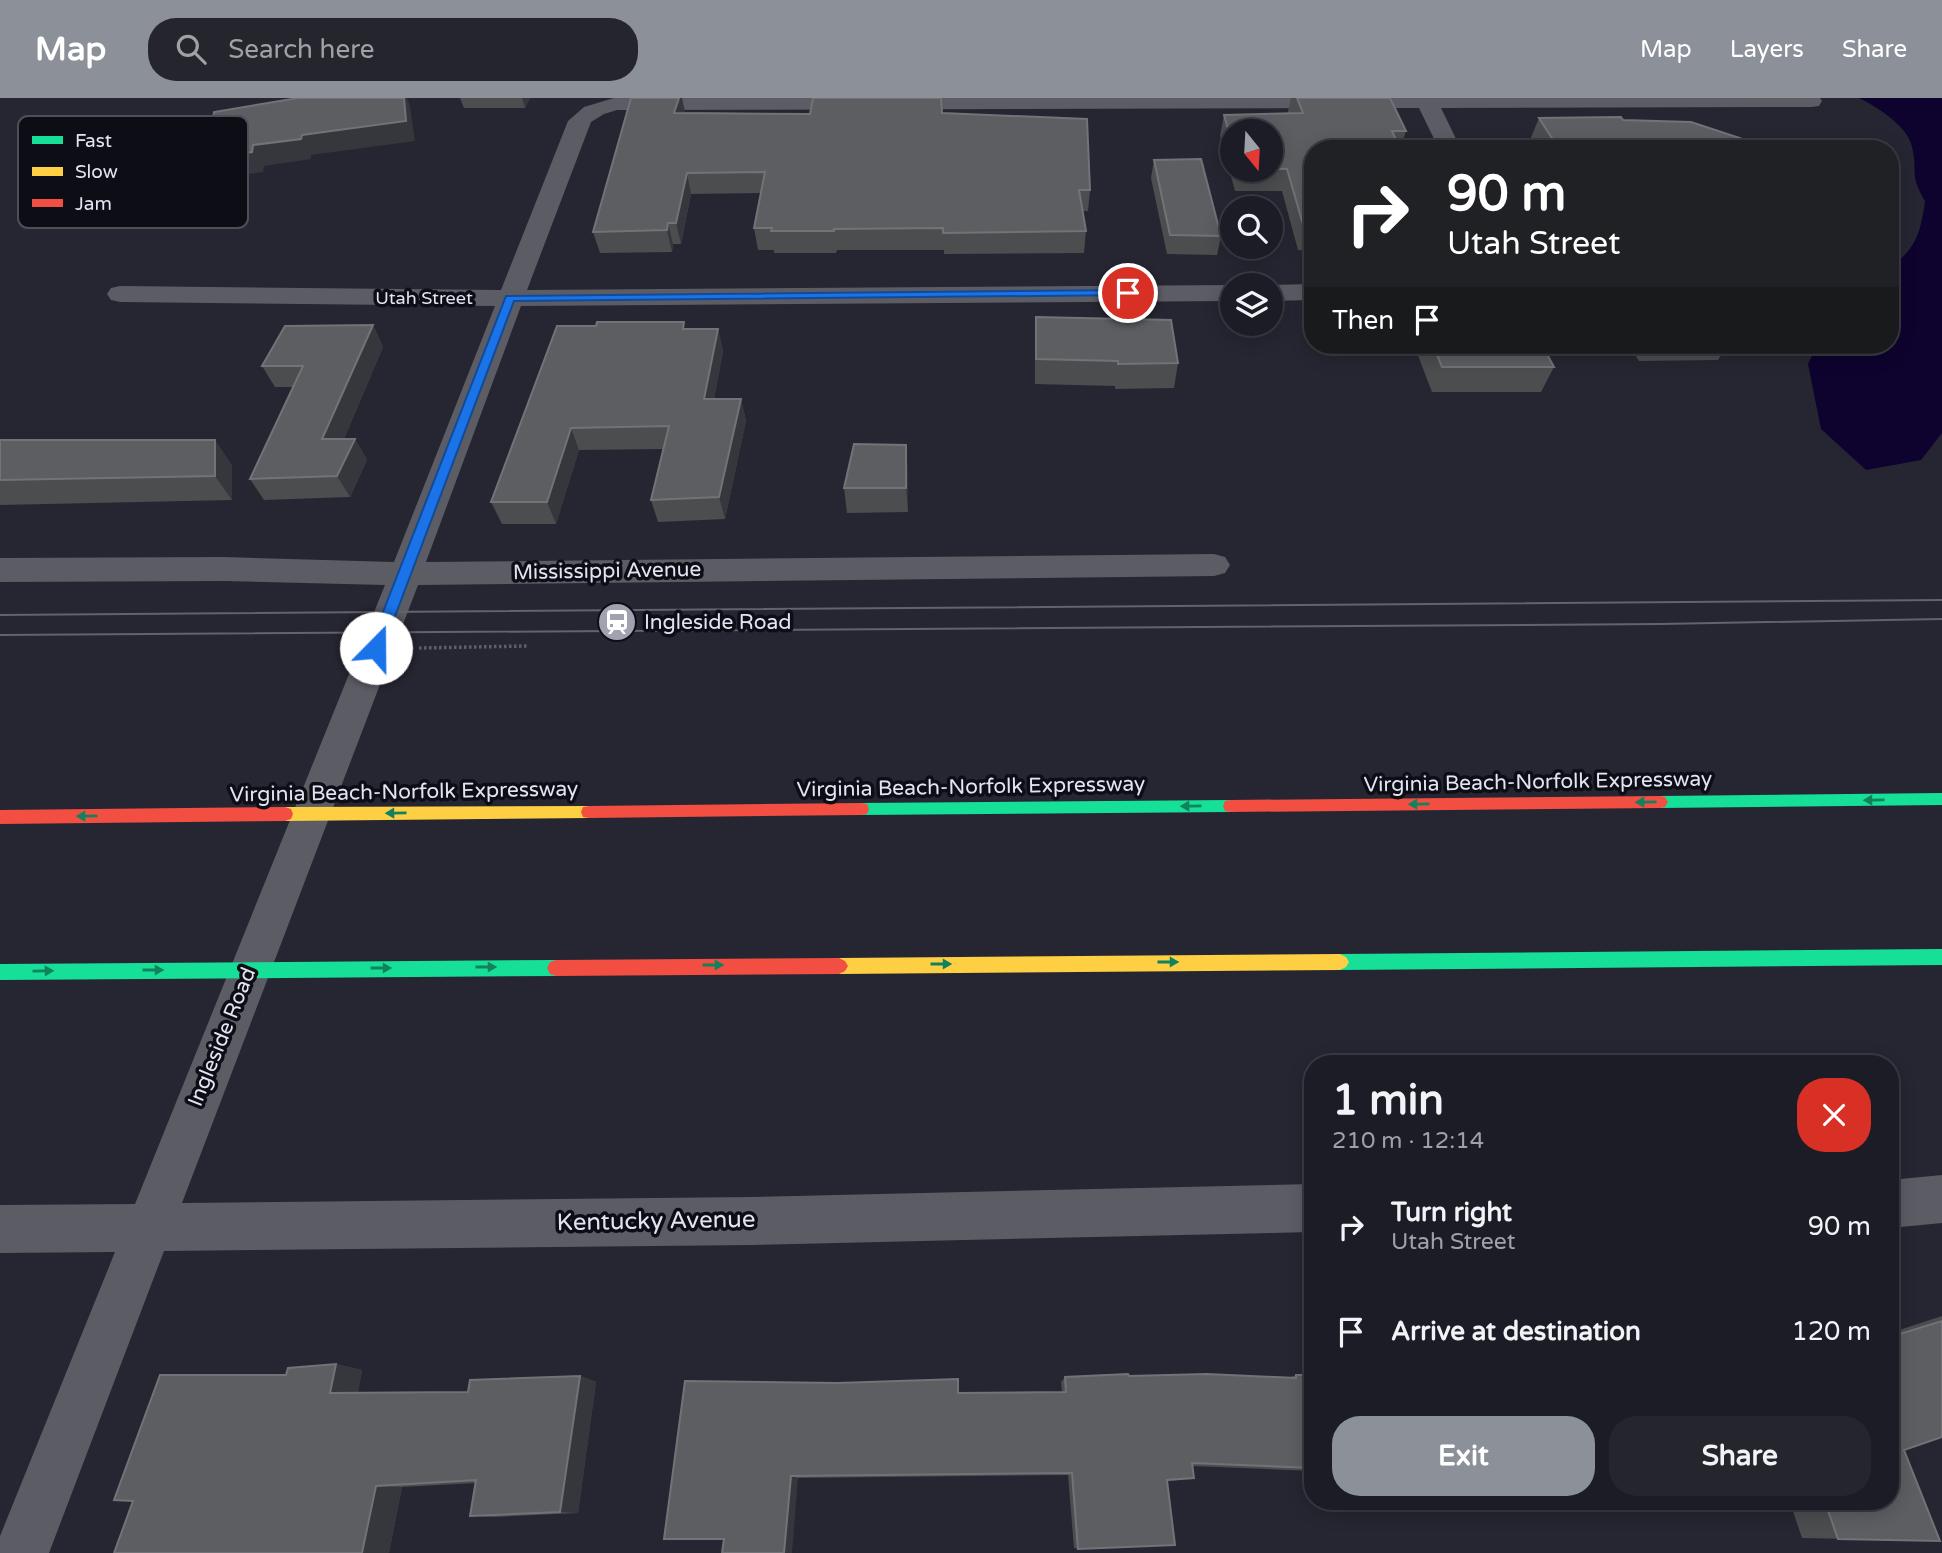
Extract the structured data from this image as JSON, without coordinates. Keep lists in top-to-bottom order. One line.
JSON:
{"streets":{"highway":["Virginia Beach-Norfolk Expressway"],"street":["Utah Street","Mississippi Avenue","Ingleside Road","Kentucky Avenue"]},"crossings":[["Utah Street","Ingleside Road"],["Mississippi Avenue","Ingleside Road"],["Ingleside Road","Kentucky Avenue"]],"one_way":["Virginia Beach-Norfolk Expressway"],"places":{"station":["Ingleside Road"]},"legend":["Fast","Slow","Jam"],"north":"bottom","page":{"header":"Map","search":"Search here","nav":["Map","Layers","Share"],"turn":["90 m","Utah Street"],"then":"Then","heading":["1 min","210 m · 12:14"],"list":[{"name":"Turn right","note":"Utah Street","value":"90 m"},{"name":"Arrive at destination","value":"120 m"}],"buttons":["Exit","Share"]}}
